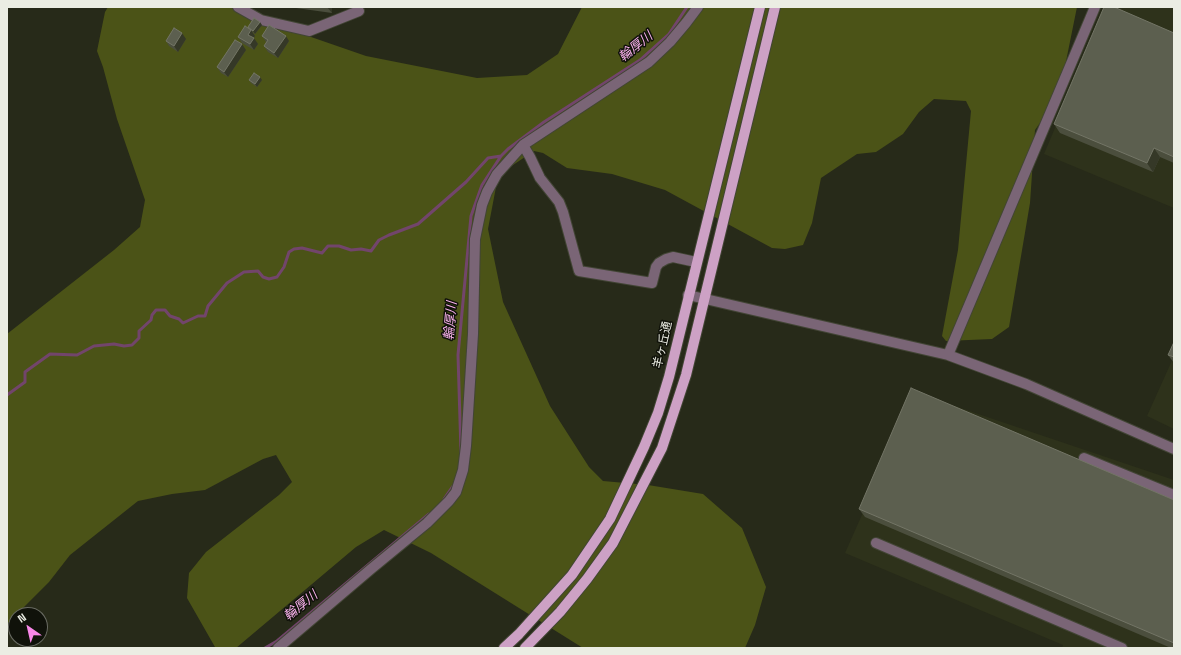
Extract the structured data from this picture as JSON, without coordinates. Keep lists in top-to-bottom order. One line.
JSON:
{"streets":{"main road":["羊ヶ丘通"]},"water":["輪厚川"],"north":"top left"}
